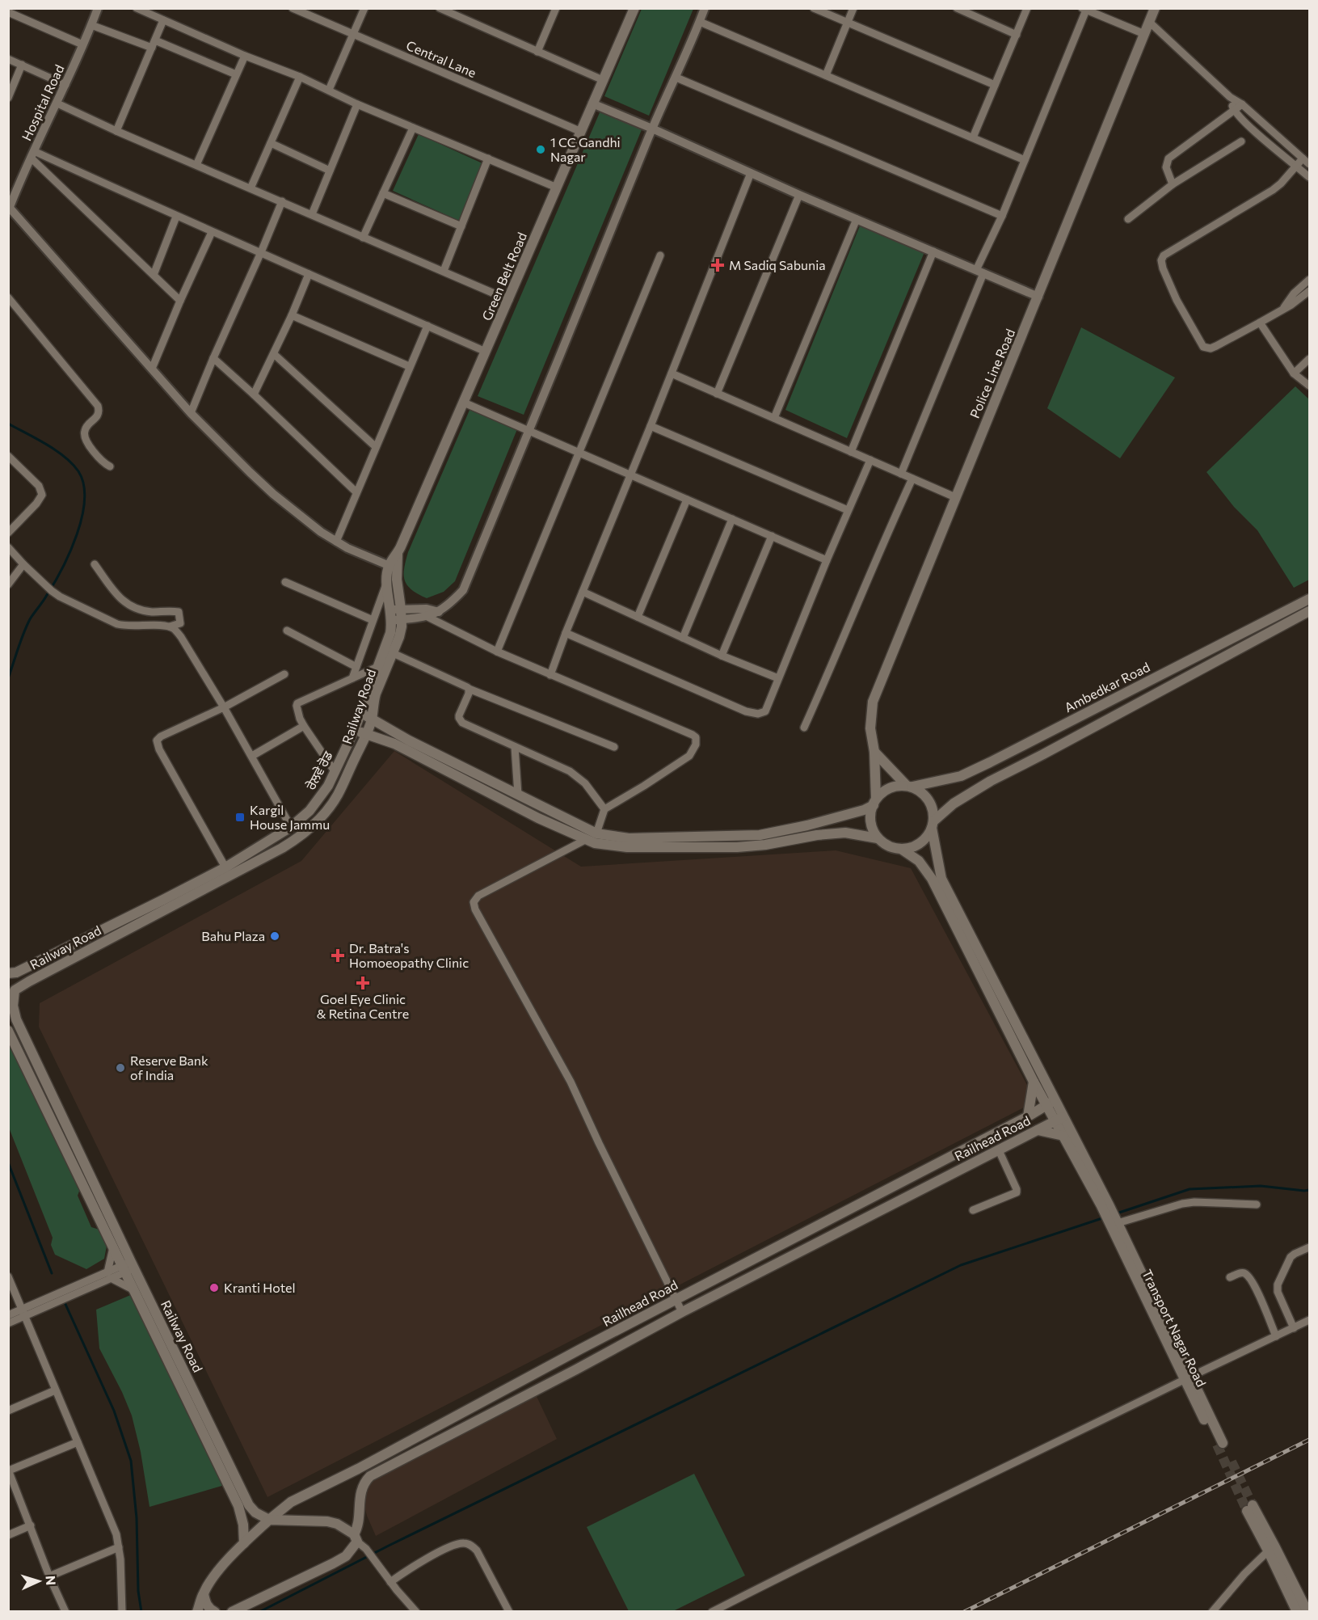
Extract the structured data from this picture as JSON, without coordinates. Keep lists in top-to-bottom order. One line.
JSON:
{"streets":{"main road":["Green Belt Road","Police Line Road","Ambedkar Road","Railway Road","ਰੇਲਵੇ ਰੋਡ","Railhead Road","Transport Nagar Road"],"street":["Central Lane","Hospital Road"]},"crossings":[["Central Lane","Green Belt Road"],["Green Belt Road","Railway Road"],["Police Line Road","Ambedkar Road"],["Railway Road","ਰੇਲਵੇ ਰੋਡ"],["Railway Road","Railhead Road"]],"places":{"other":["1 CC Gandhi Nagar","Bahu Plaza","Reserve Bank of India","Kranti Hotel"],"health":["M Sadiq Sabunia","Dr. Batra's Homoeopathy Clinic","Goel Eye Clinic & Retina Centre"],"transit":["Kargil House Jammu"]},"north":"right"}
